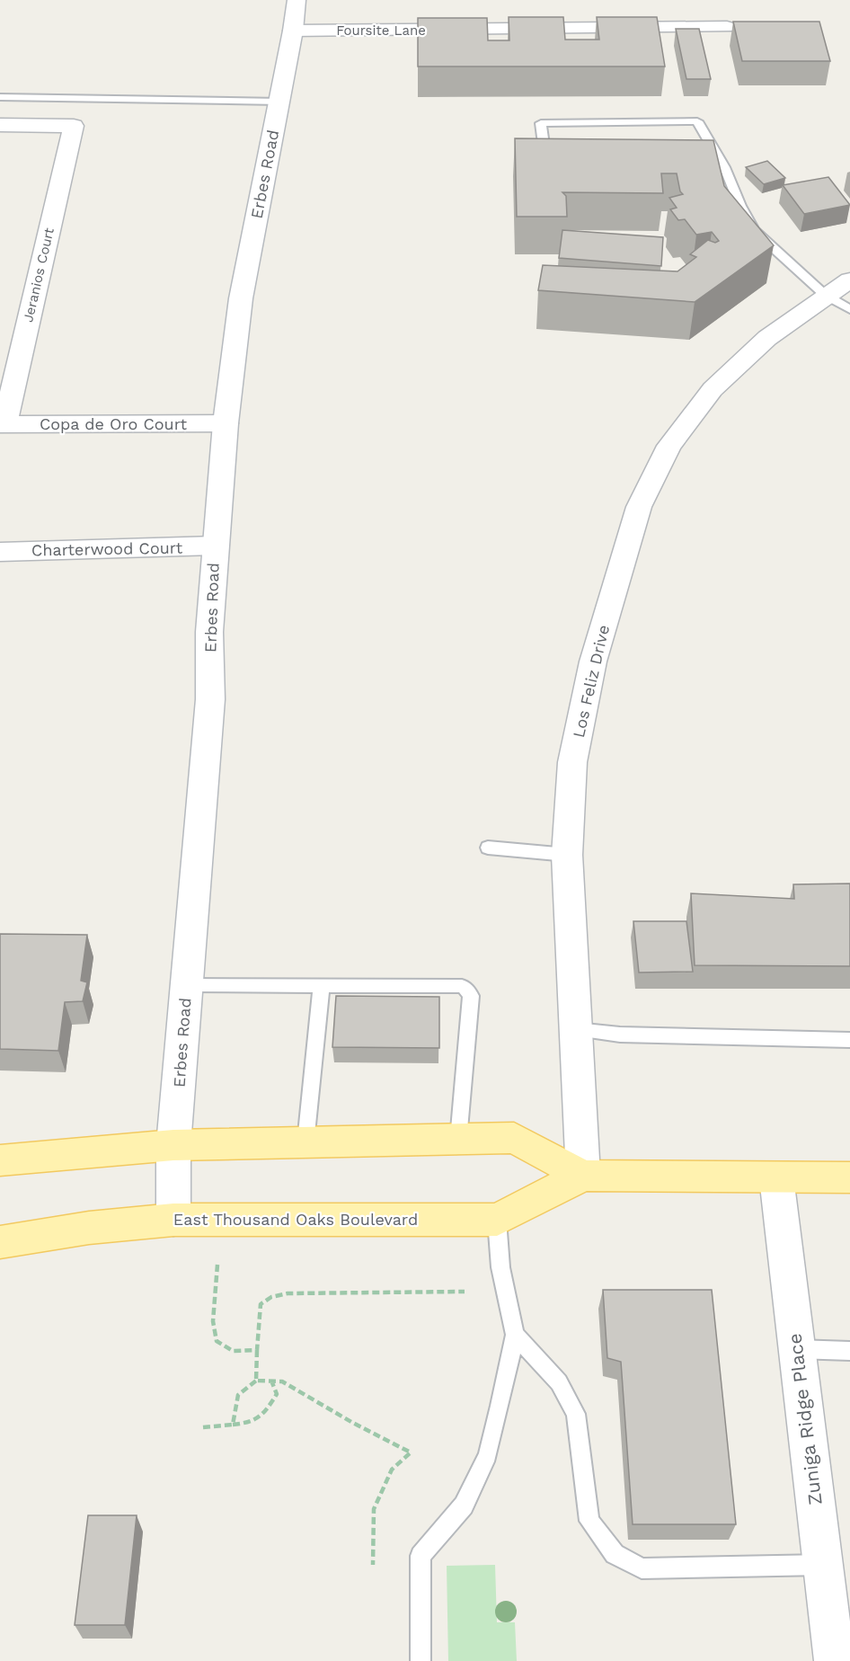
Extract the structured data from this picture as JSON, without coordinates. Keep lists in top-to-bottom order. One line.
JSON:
{"streets":{"main road":["East Thousand Oaks Boulevard"],"street":["Foursite Lane","Erbes Road","Jeranios Court","Copa de Oro Court","Charterwood Court","Los Feliz Drive","Zuniga Ridge Place"]},"crossings":[["Foursite Lane","Erbes Road"],["Erbes Road","Copa de Oro Court"],["Erbes Road","Charterwood Court"],["Erbes Road","East Thousand Oaks Boulevard"],["Jeranios Court","Copa de Oro Court"],["Los Feliz Drive","East Thousand Oaks Boulevard"],["East Thousand Oaks Boulevard","Zuniga Ridge Place"]]}
